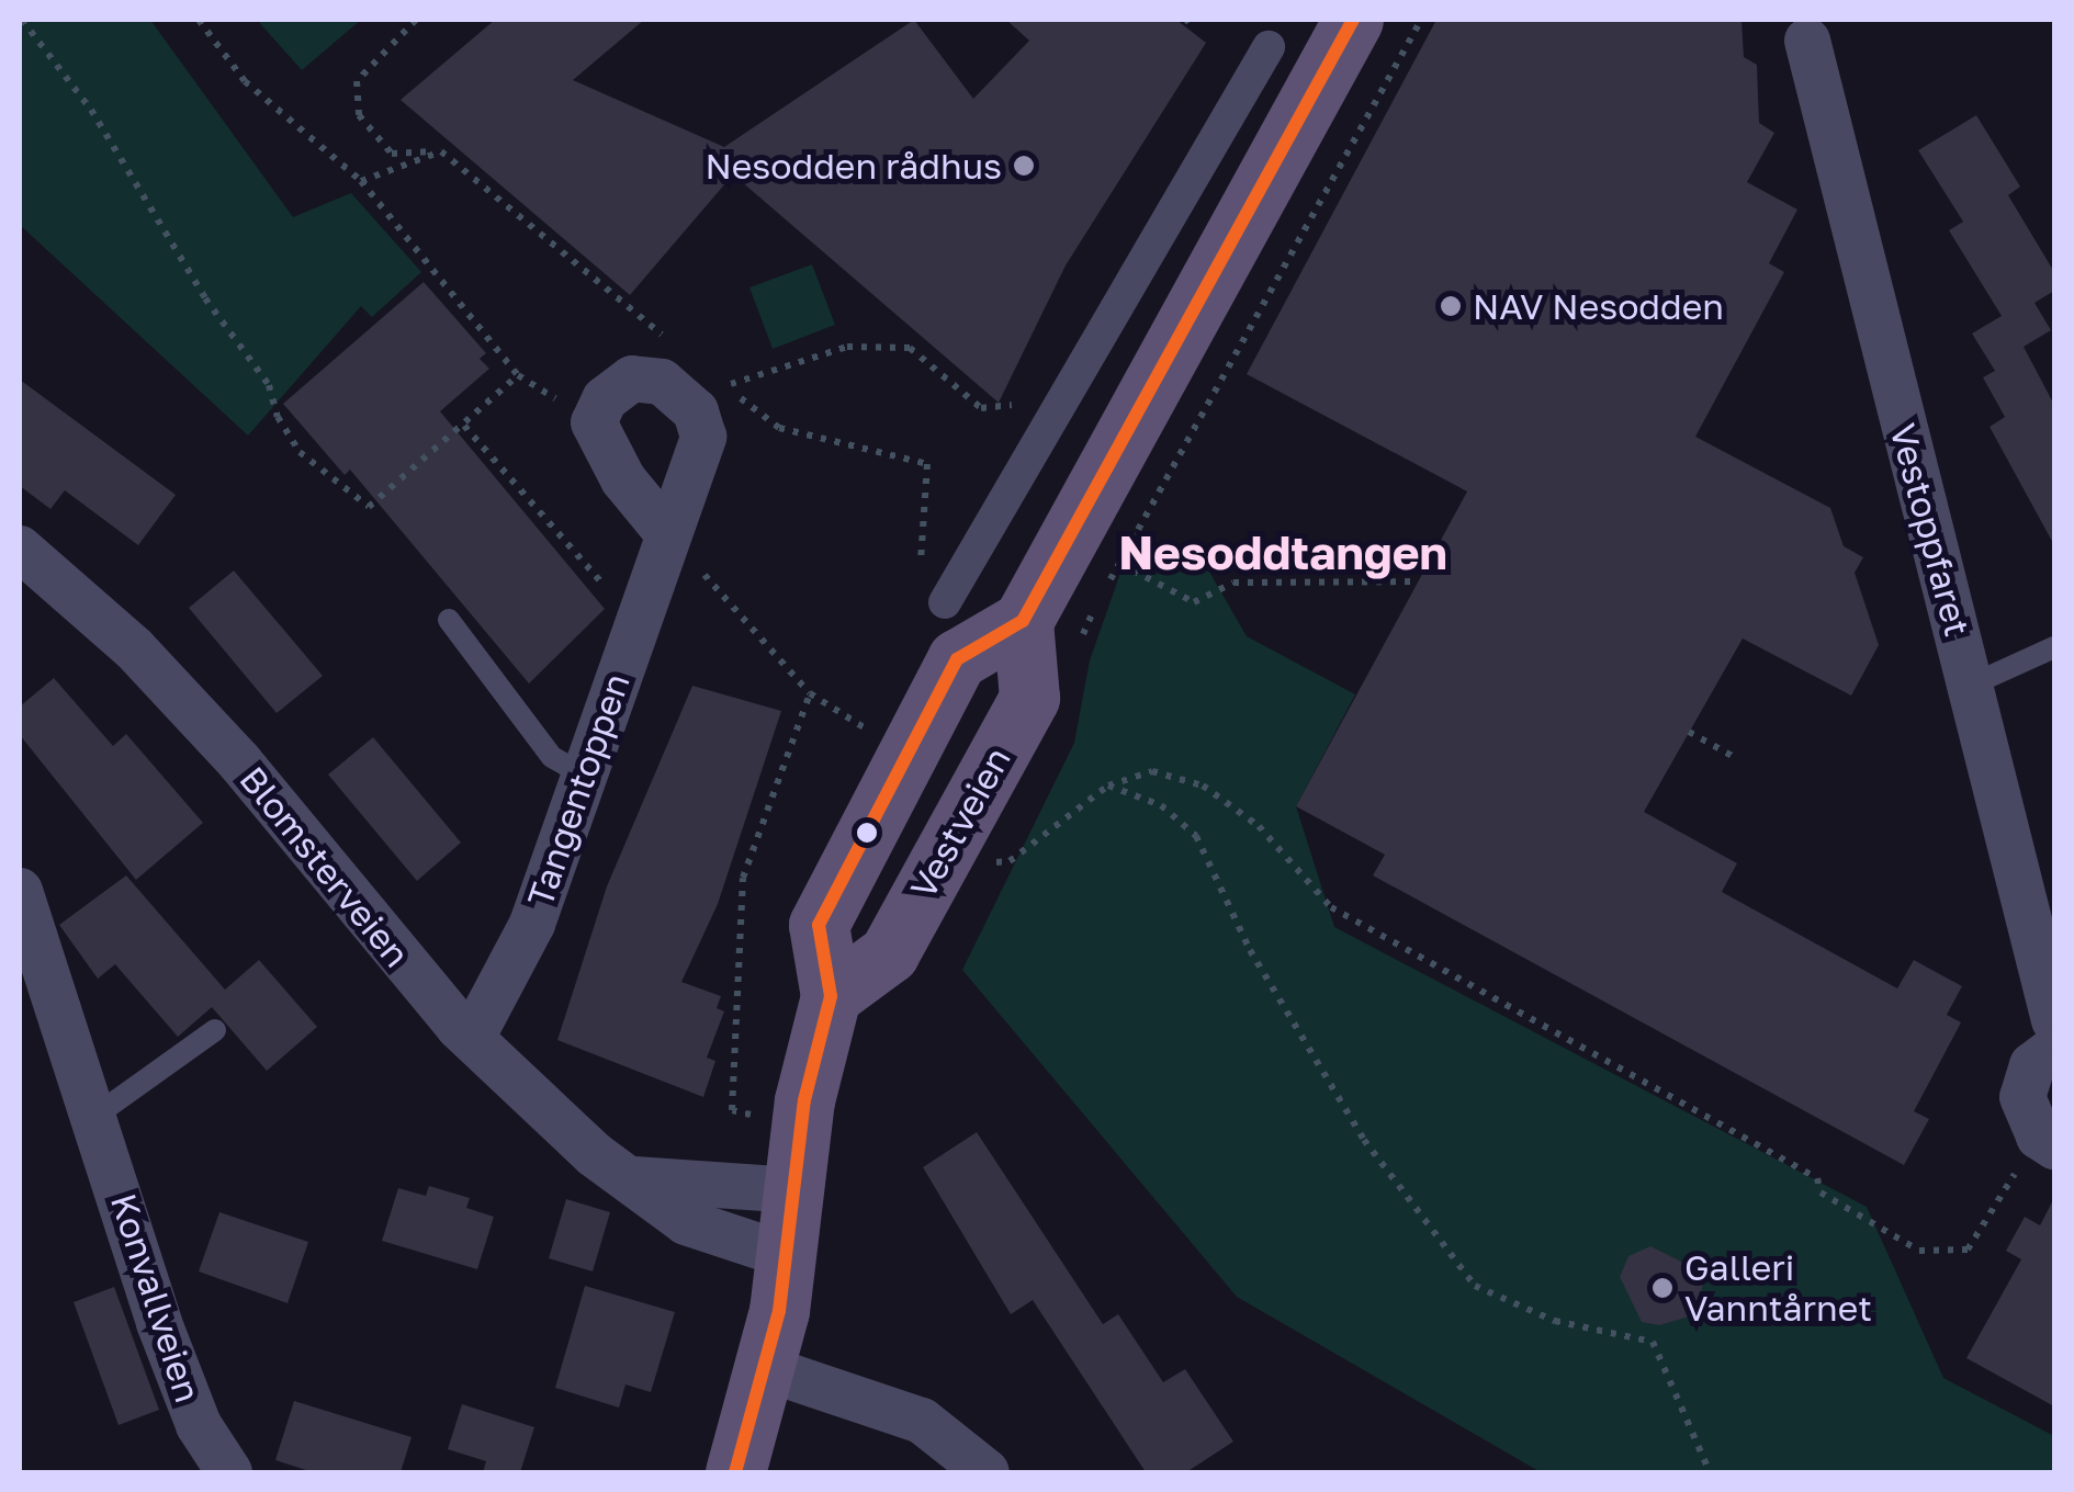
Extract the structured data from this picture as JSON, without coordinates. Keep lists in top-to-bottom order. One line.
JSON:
{"streets":{"main road":["Vestveien"],"street":["Vestoppfaret","Tangentoppen","Blomsterveien","Konvallveien"]},"crossings":[["Tangentoppen","Blomsterveien"]],"districts":["Nesoddtangen"],"places":["Nesodden rådhus","NAV Nesodden","Galleri Vanntårnet"]}
